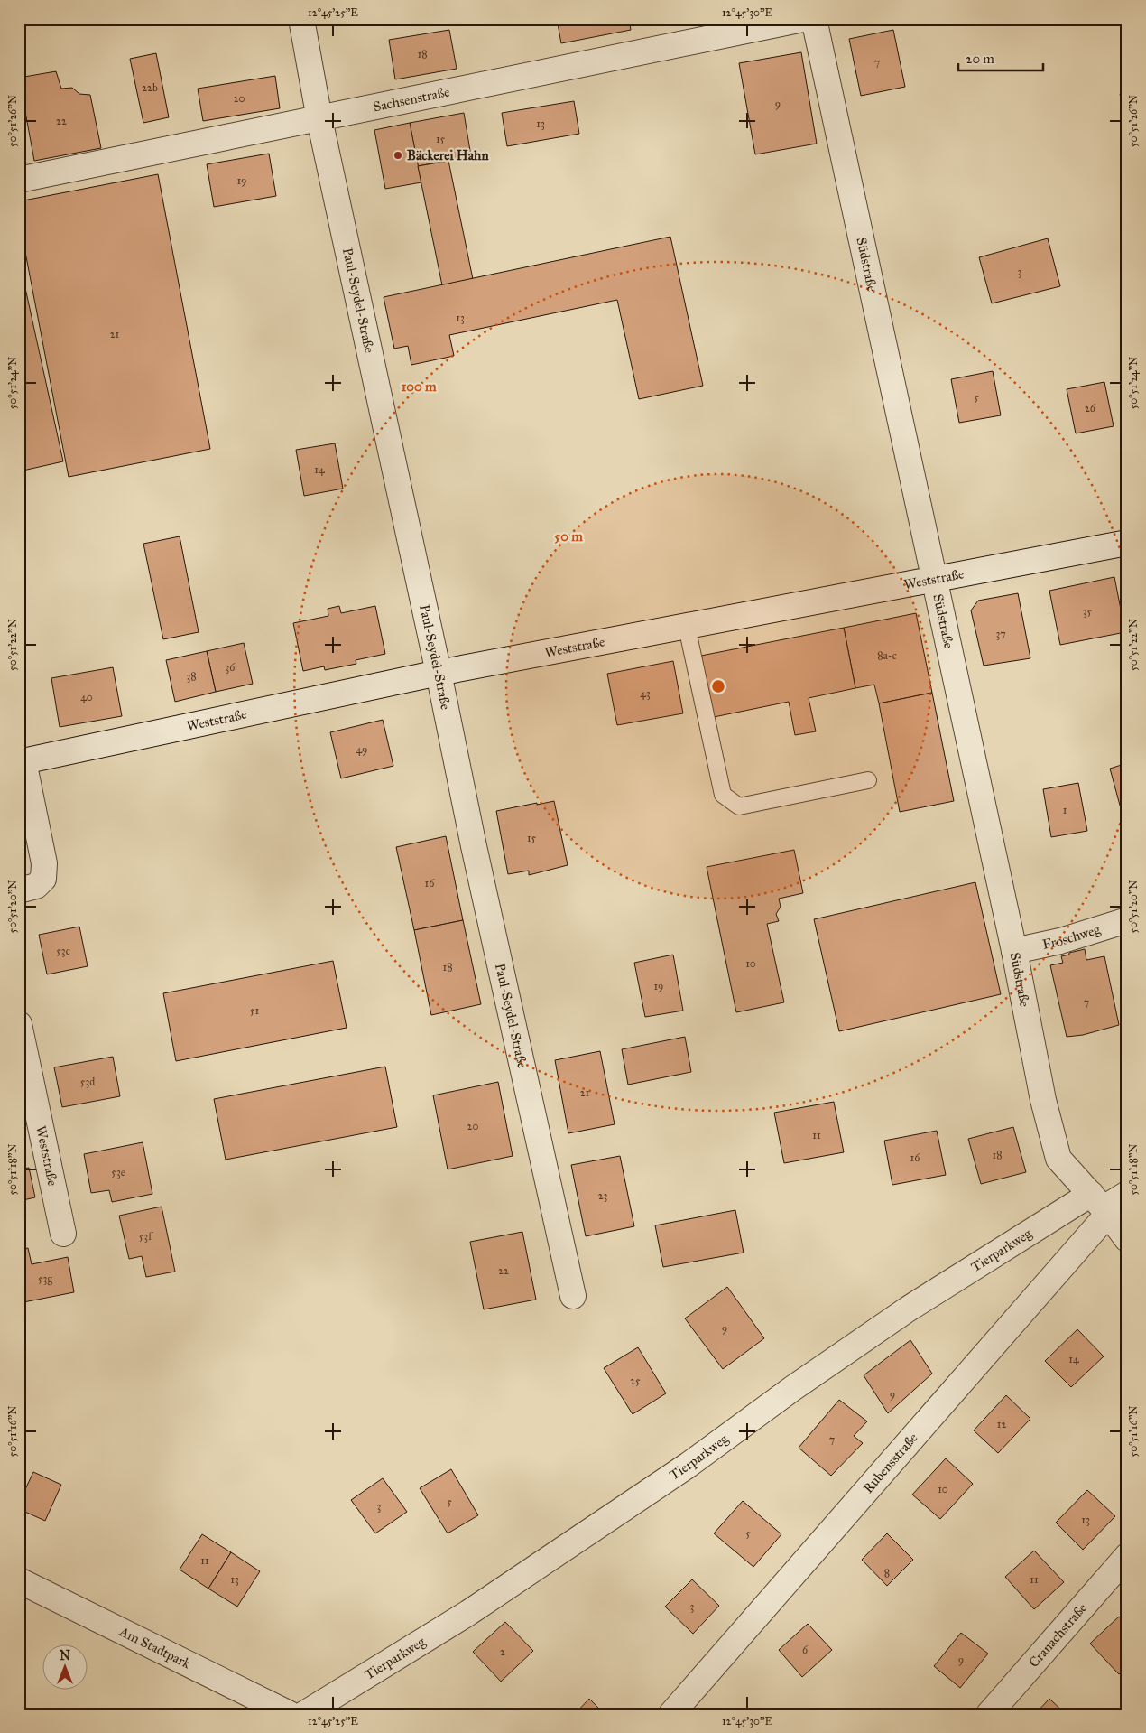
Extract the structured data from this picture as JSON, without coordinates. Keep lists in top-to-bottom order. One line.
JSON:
{"streets":{"street":["Sachsenstraße","Südstraße","Paul-Seydel-Straße","Weststraße","Froschweg","Tierparkweg","Rubensstraße","Cranachstraße","Am Stadtpark"]},"crossings":[["Sachsenstraße","Paul-Seydel-Straße"],["Südstraße","Weststraße"],["Südstraße","Froschweg"],["Südstraße","Tierparkweg"],["Südstraße","Rubensstraße"],["Paul-Seydel-Straße","Weststraße"],["Tierparkweg","Rubensstraße"]],"places":["Bäckerei Hahn"],"house_numbers":["18","7","22b","20","9","22","13","15","19","3","13","21","5","26","14","35","37","8a-c","36","38","43","40","49","1","15","16","53c","10","18","19","7","51","53d","21","20","11","18","16","53e","23","53f","22","53g","9","14","25","9","12","7","10","5","3","13","5","11","8","13","11","3","6","2","9"],"scale_bar":"20 m","north":"top","coordinates":["12°45'25\"E","12°45'30\"E","50°51'26\"N","50°51'24\"N","50°51'22\"N","50°51'20\"N","50°51'18\"N","50°51'16\"N"],"rings":["100 m","50 m"]}
